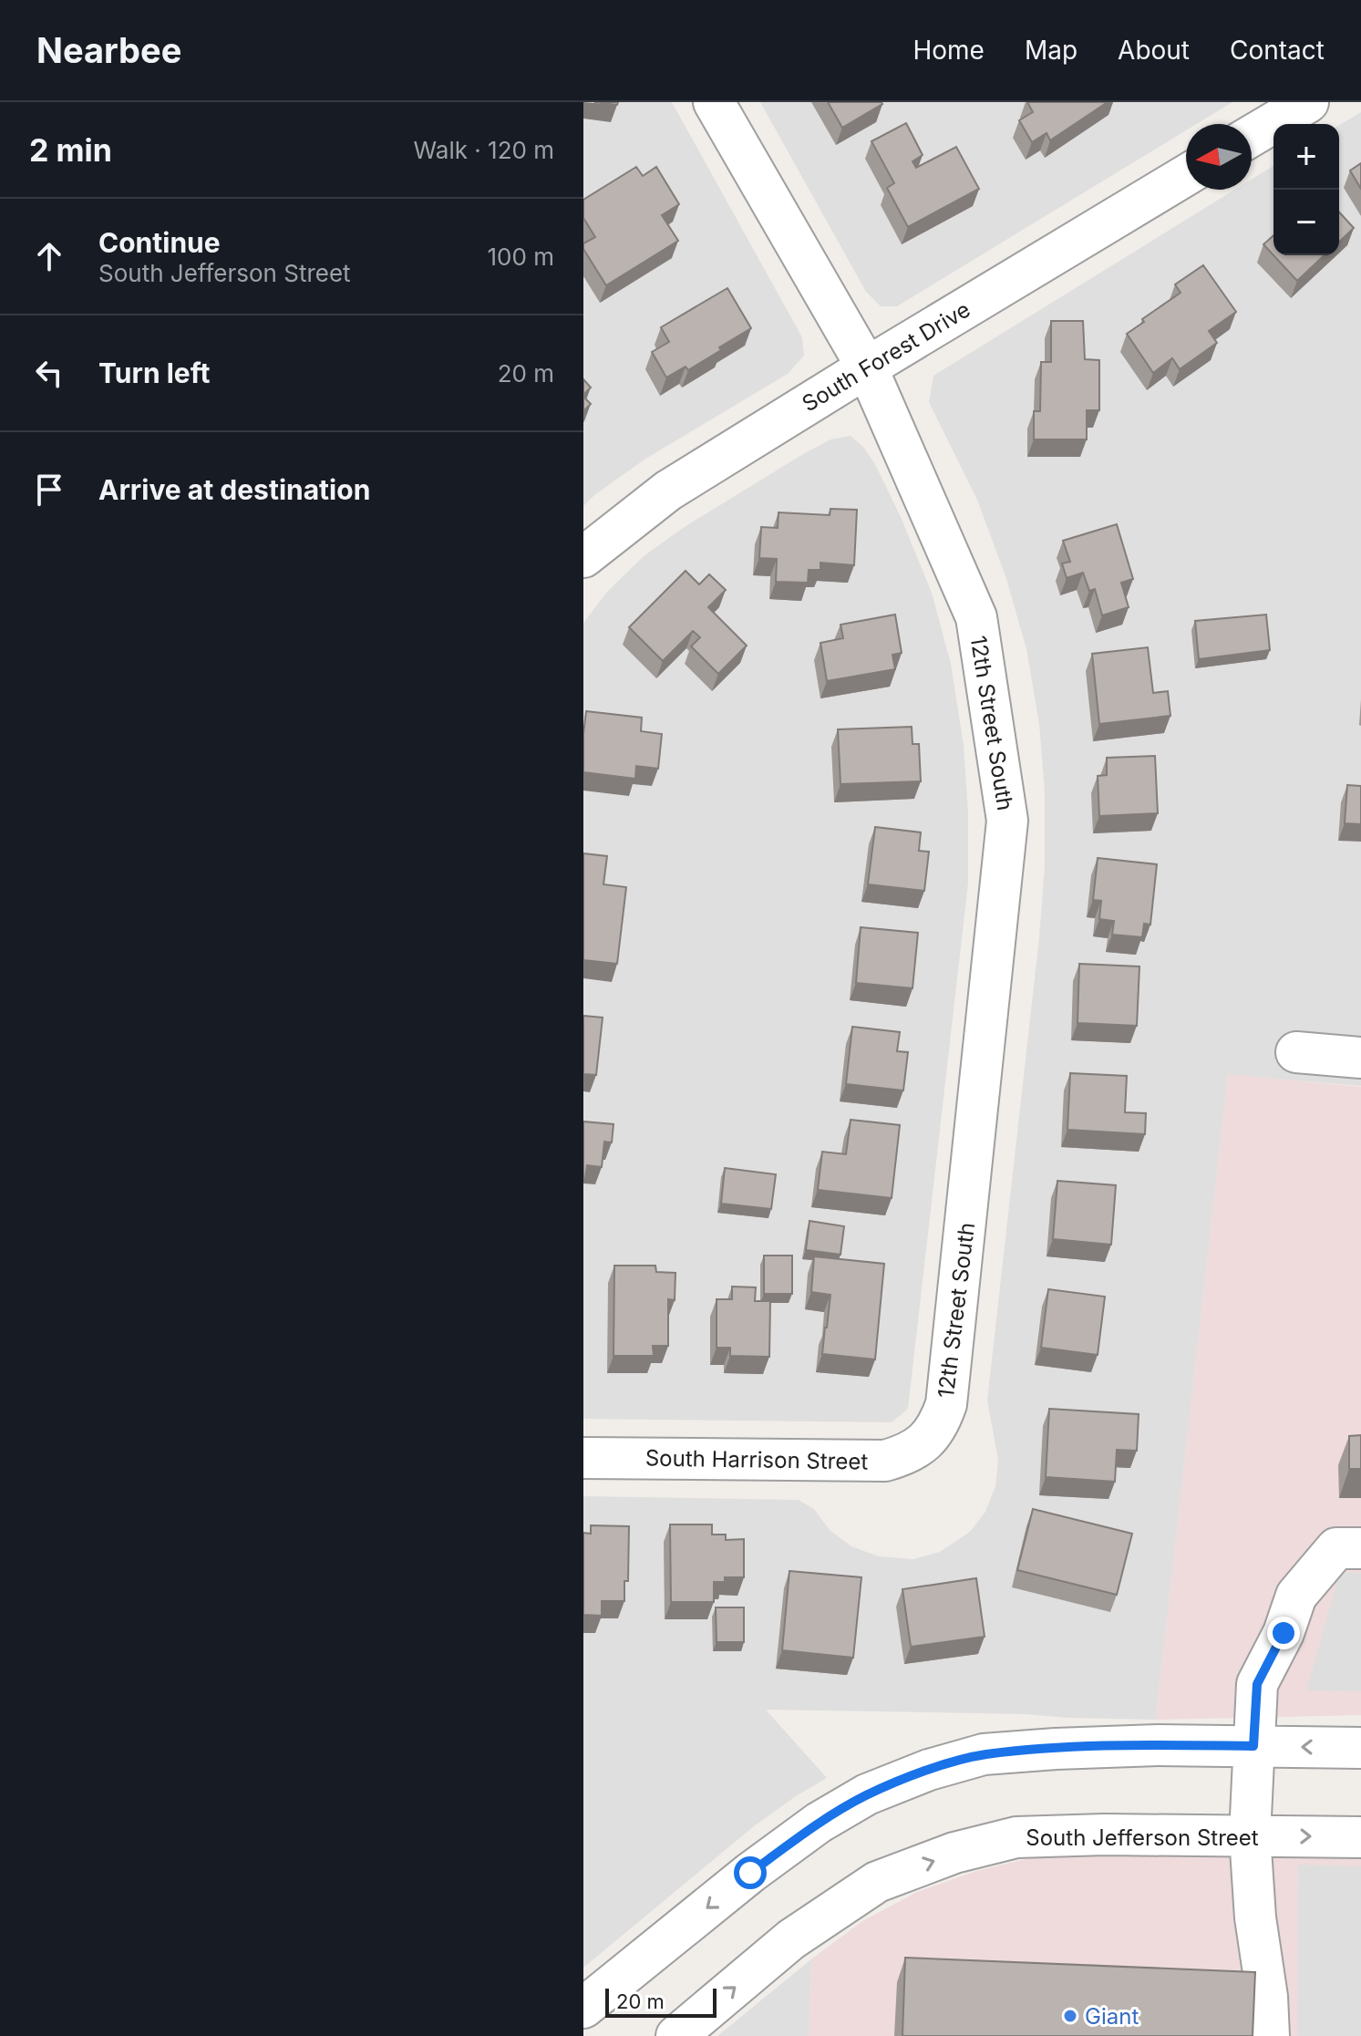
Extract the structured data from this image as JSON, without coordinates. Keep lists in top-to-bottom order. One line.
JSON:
{"streets":{"street":["South Forest Drive","12th Street South","South Harrison Street","South Jefferson Street"]},"crossings":[["South Forest Drive","12th Street South"],["12th Street South","South Harrison Street"]],"places":["Giant"],"scale_bar":"20 m","north":"left","page":{"header":"Nearbee","nav":["Home","Map","About","Contact"],"heading":["2 min","Walk · 120 m"],"map_buttons":["+","−"],"list":[["Continue","South Jefferson Street","100 m"],["Turn left","20 m"],"Arrive at destination"],"scale":"20 m"}}
